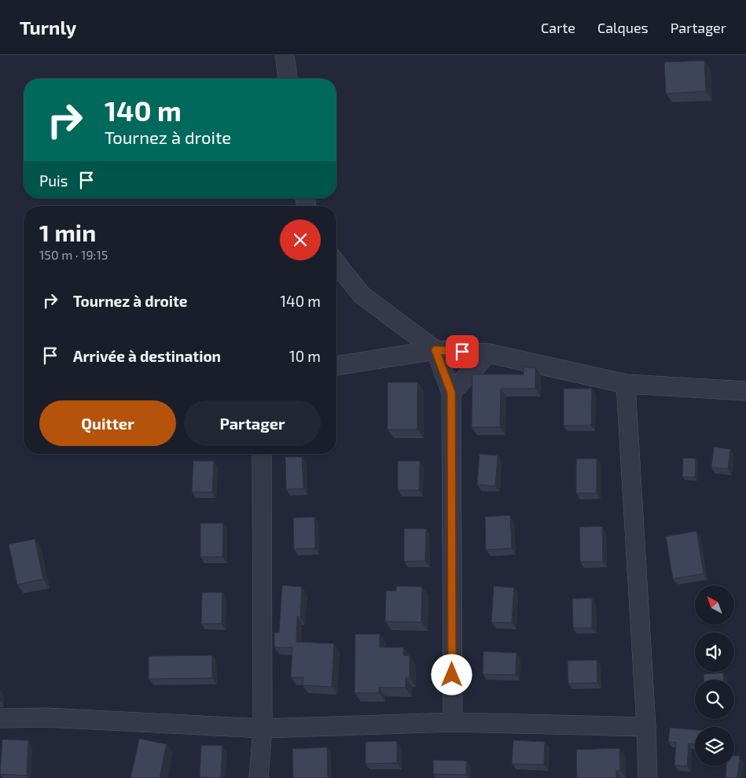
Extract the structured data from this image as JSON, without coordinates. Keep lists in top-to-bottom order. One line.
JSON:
{"north":"top left","page":{"header":"Turnly","nav":["Carte","Calques","Partager"],"turn":["140 m","Tournez à droite"],"then":"Puis","heading":["1 min","150 m · 19:15"],"list":[{"name":"Tournez à droite","value":"140 m"},{"name":"Arrivée à destination","value":"10 m"}],"buttons":["Quitter","Partager"]}}
